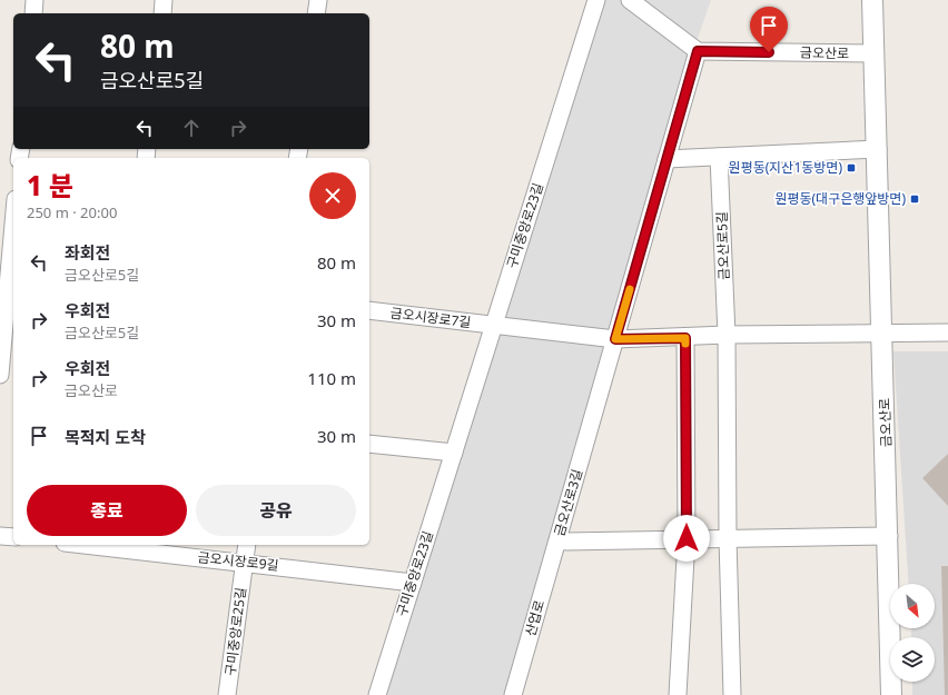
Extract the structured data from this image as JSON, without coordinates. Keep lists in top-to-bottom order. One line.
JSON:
{"streets":{"street":["금오산로","구미중앙로23길","금오산로5길","금오시장로7길","금오산로3길","금오시장로9길","산업로","구미중앙로25길"]},"crossings":[["금오산로","금오산로3길"],["구미중앙로23길","금오시장로7길"],["구미중앙로23길","금오시장로9길"],["금오산로3길","산업로"],["금오시장로9길","구미중앙로25길"]],"places":{"transit":["원평동(지산1동방면)","원평동(대구은행앞방면)"]},"north":"bottom right","page":{"turn":["80 m","금오산로5길"],"heading":["1 분","250 m · 20:00"],"list":[{"name":"좌회전","note":"금오산로5길","value":"80 m"},{"name":"우회전","note":"금오산로5길","value":"30 m"},{"name":"우회전","note":"금오산로","value":"110 m"},{"name":"목적지 도착","value":"30 m"}],"buttons":["종료","공유"]}}
